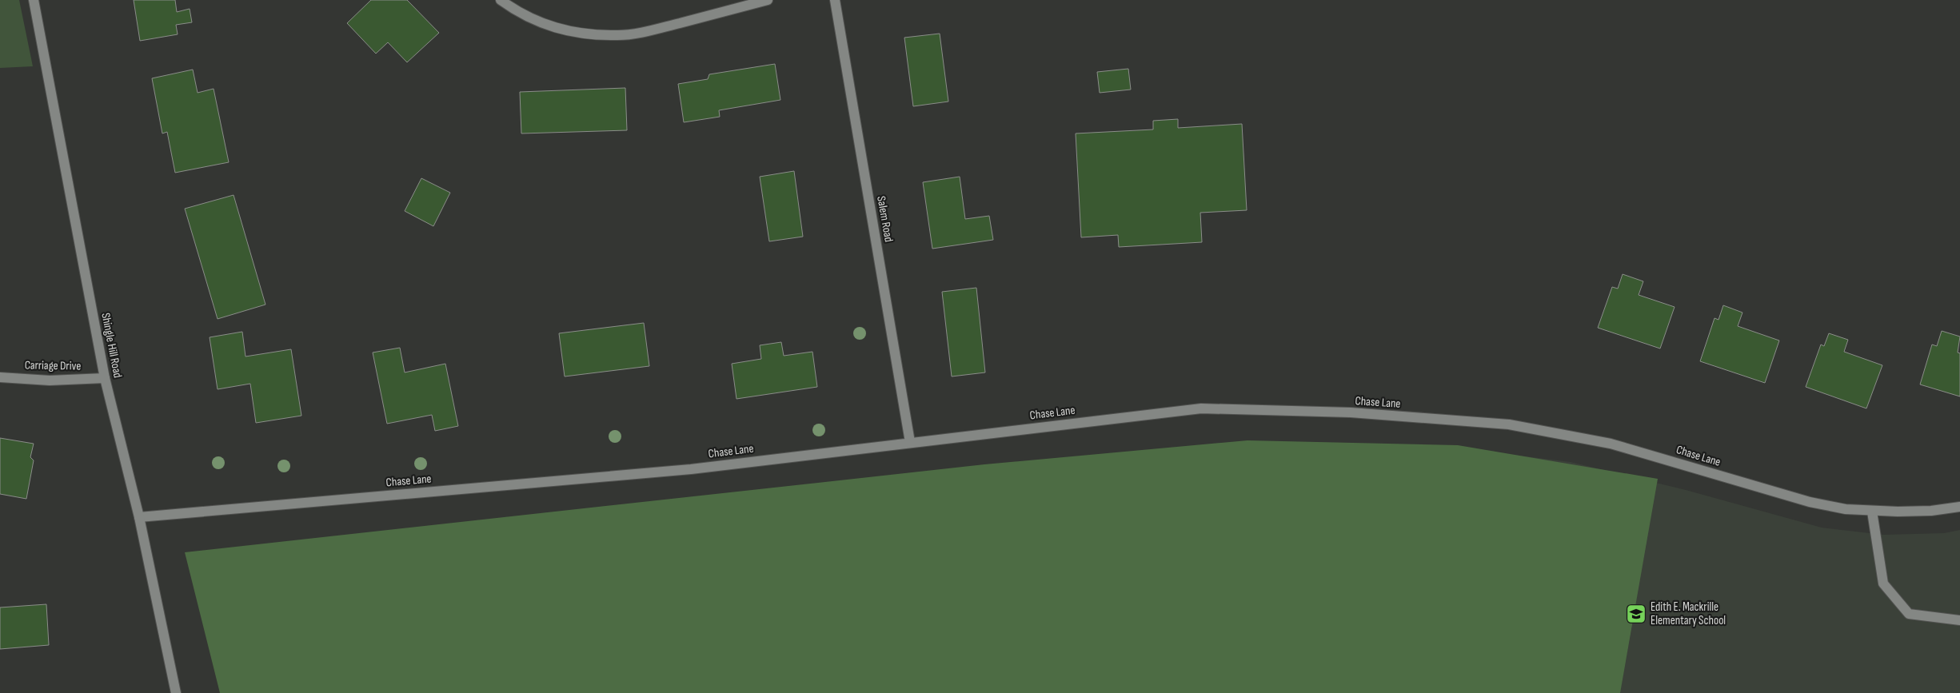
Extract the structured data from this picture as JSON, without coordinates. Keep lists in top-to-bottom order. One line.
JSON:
{"streets":{"street":["Salem Road","Shingle Hill Road","Carriage Drive","Chase Lane"]},"crossings":[["Salem Road","Chase Lane"],["Shingle Hill Road","Carriage Drive"],["Shingle Hill Road","Chase Lane"]],"places":{"school or university":["Edith E. Mackrille Elementary School"]}}
